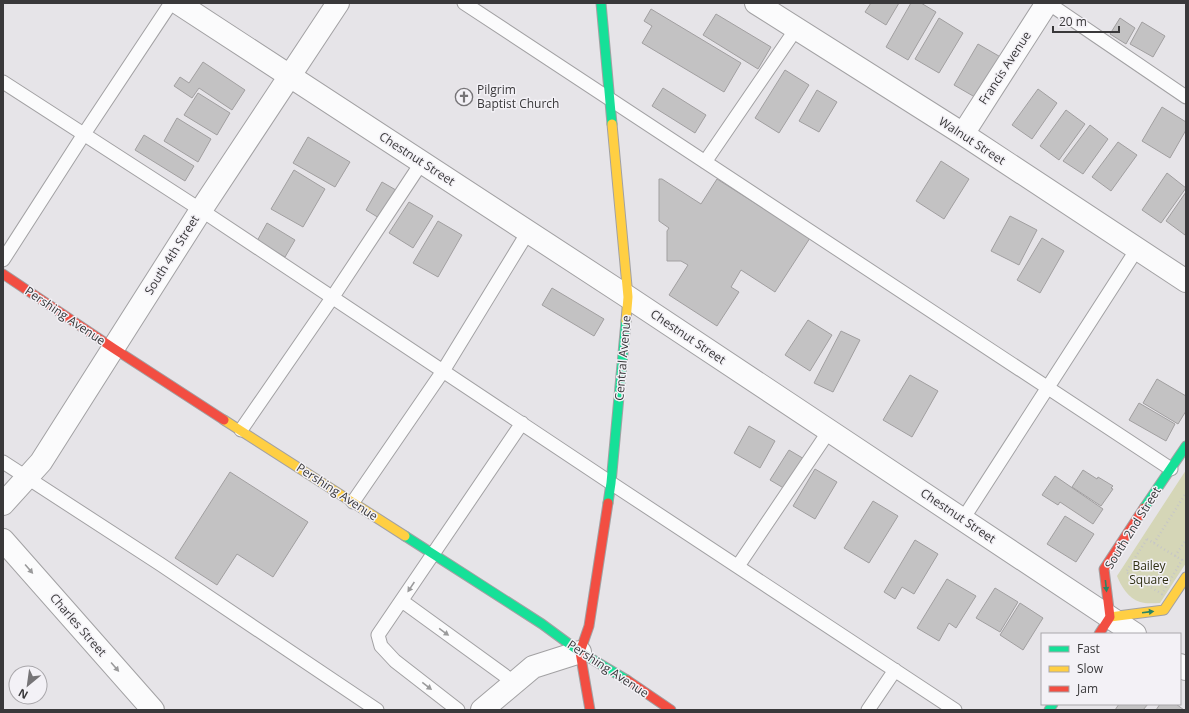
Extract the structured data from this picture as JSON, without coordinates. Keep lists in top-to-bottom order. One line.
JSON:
{"streets":{"street":["Francis Avenue","Walnut Street","Chestnut Street","South 4th Street","Pershing Avenue","Central Avenue","South 2nd Street","Charles Street"]},"crossings":[["Francis Avenue","Walnut Street"],["Chestnut Street","South 4th Street"],["Chestnut Street","Central Avenue"],["Chestnut Street","South 2nd Street"],["South 4th Street","Pershing Avenue"],["Pershing Avenue","Central Avenue"]],"one_way":["South 2nd Street","Charles Street"],"parks":["Bailey Square"],"places":{"church":["Pilgrim Baptist Church"]},"legend":["Fast","Slow","Jam"],"scale_bar":"20 m","north":"bottom left"}
